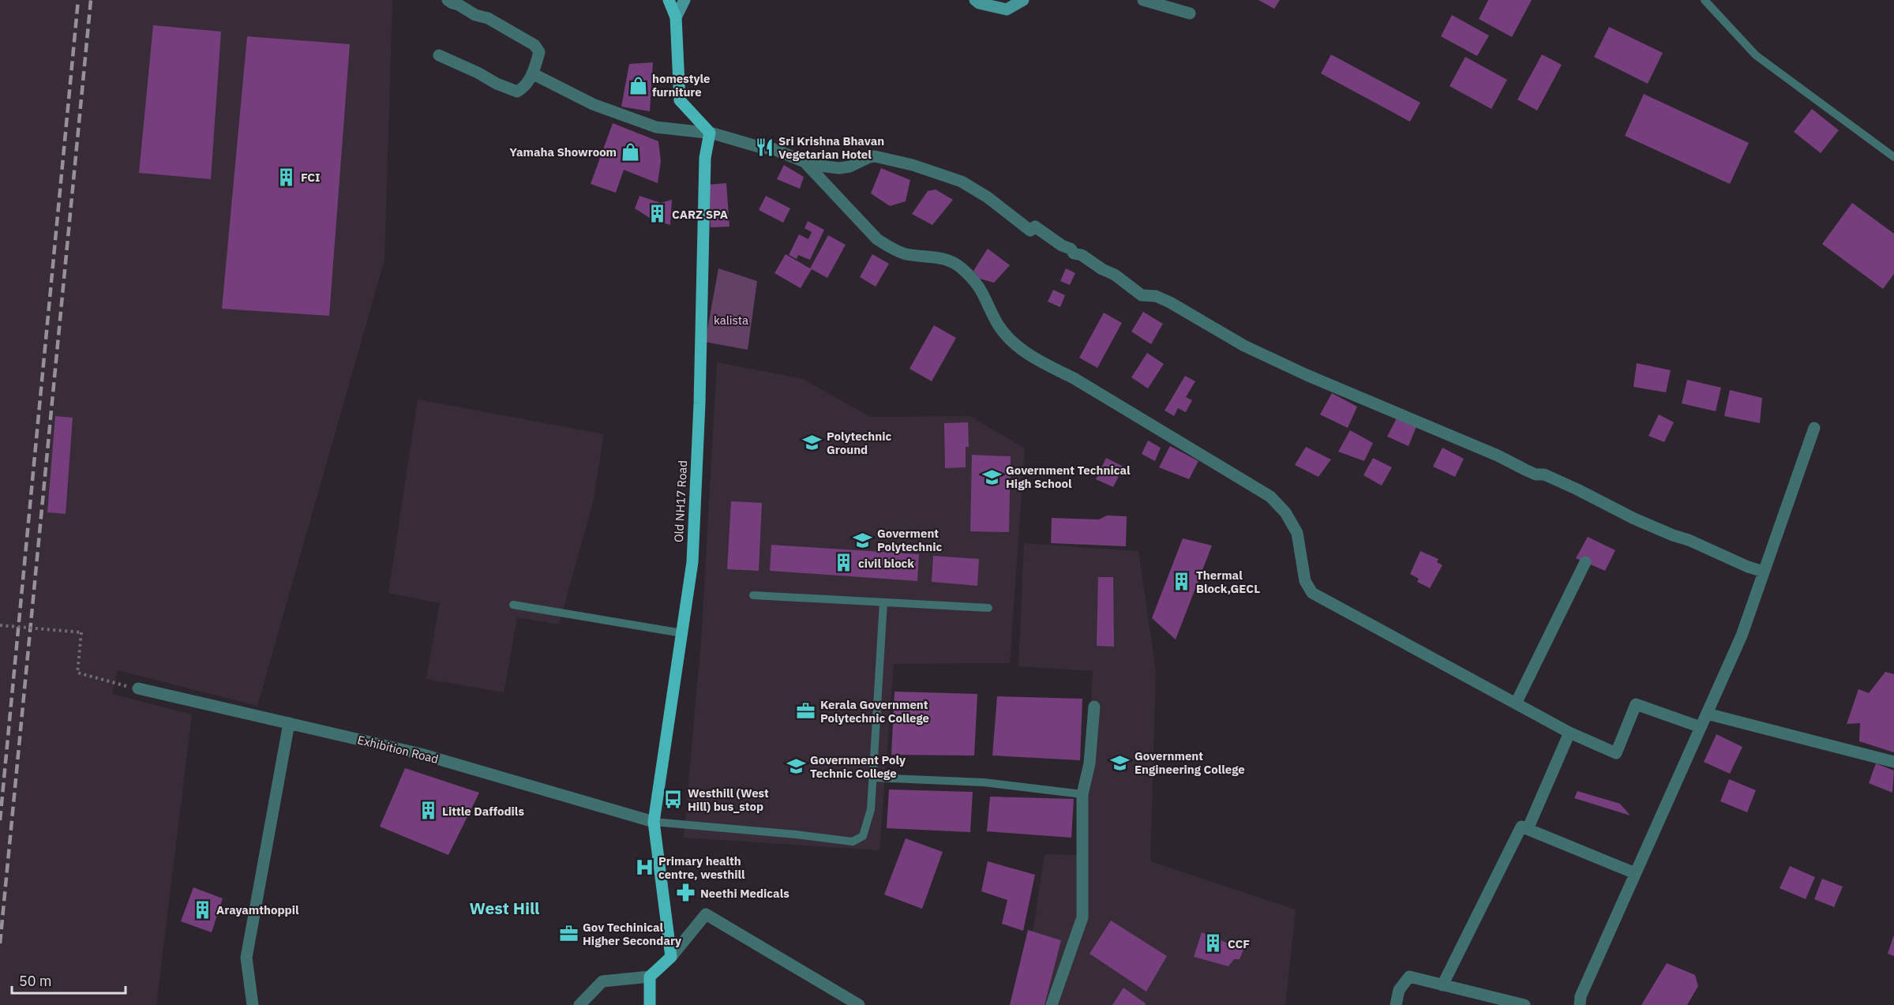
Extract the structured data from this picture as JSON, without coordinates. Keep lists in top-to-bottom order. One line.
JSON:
{"streets":{"main road":["Old NH17 Road"],"street":["Exhibition Road"]},"crossings":[["Old NH17 Road","Exhibition Road"]],"districts":["West Hill"],"parks":["kalista"],"places":{"shop":["homestyle furniture","Yamaha Showroom"],"restaurant":["Sri Krishna Bhavan Vegetarian Hotel"],"building":["FCI","CARZ SPA","civil block","Thermal Block,GECL","Little Daffodils","Arayamthoppil","CCF"],"school or university":["Polytechnic Ground","Government Technical High School","Goverment Polytechnic","Government Engineering College","Government Poly Technic College"],"office":["Kerala Government Polytechnic College","Gov Techinical Higher Secondary"],"bus stop":["Westhill (West Hill) bus_stop"],"hospital":["Primary health centre, westhill"],"pharmacy":["Neethi Medicals"]},"scale_bar":"50 m"}
